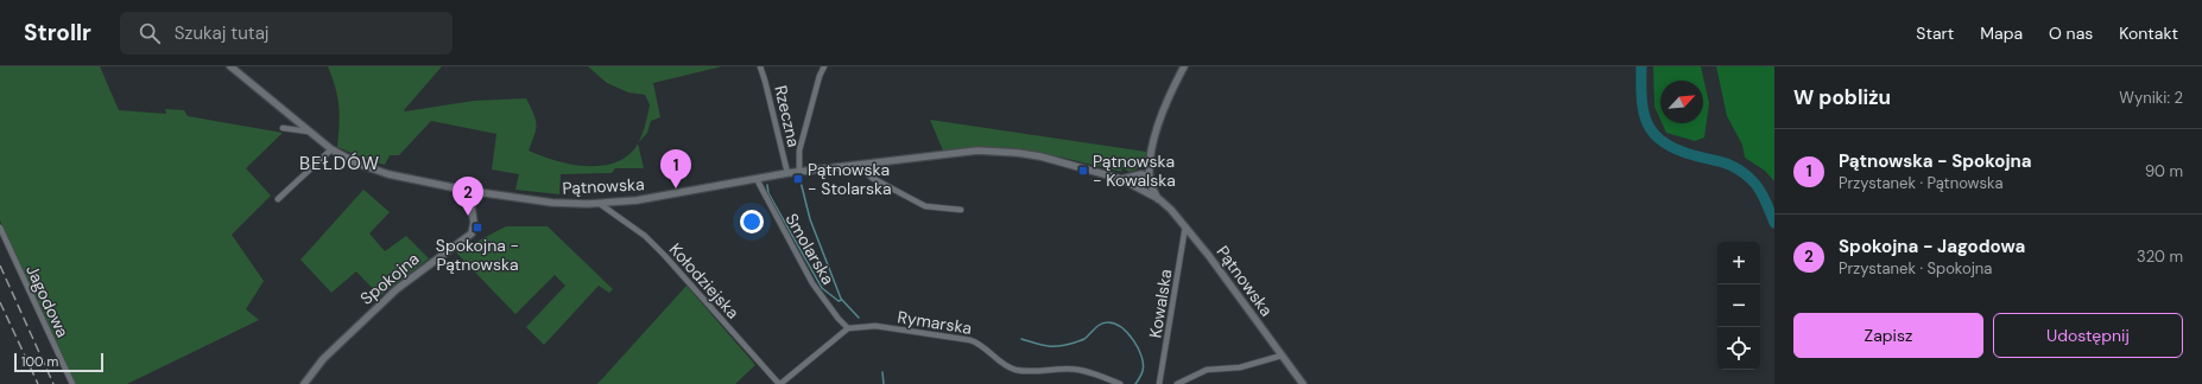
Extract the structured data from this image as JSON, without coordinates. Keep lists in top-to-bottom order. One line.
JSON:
{"streets":{"street":["Rzeczna","Pątnowska","Smolarska","Spokojna","Kołodziejska","Jagodowa","Kowalska","Rymarska"]},"crossings":[["Rzeczna","Pątnowska"],["Pątnowska","Smolarska"],["Pątnowska","Spokojna"],["Pątnowska","Kołodziejska"],["Pątnowska","Kowalska"],["Smolarska","Rymarska"]],"districts":["BEŁDÓW"],"places":{"transit":["Pątnowska - Kowalska","Pątnowska - Stolarska","Spokojna - Pątnowska"]},"scale_bar":"100 m","north":"top right","page":{"header":"Strollr","search":"Szukaj tutaj","nav":["Start","Mapa","O nas","Kontakt"],"heading":["W pobliżu","Wyniki: 2"],"list":[{"mark":"1","name":"Pątnowska - Spokojna","note":"Przystanek · Pątnowska","value":"90 m"},{"mark":"2","name":"Spokojna - Jagodowa","note":"Przystanek · Spokojna","value":"320 m"}],"pins":["1","2"],"map_buttons":["+","−"],"buttons":["Zapisz","Udostępnij"],"scale":"100 m"}}
